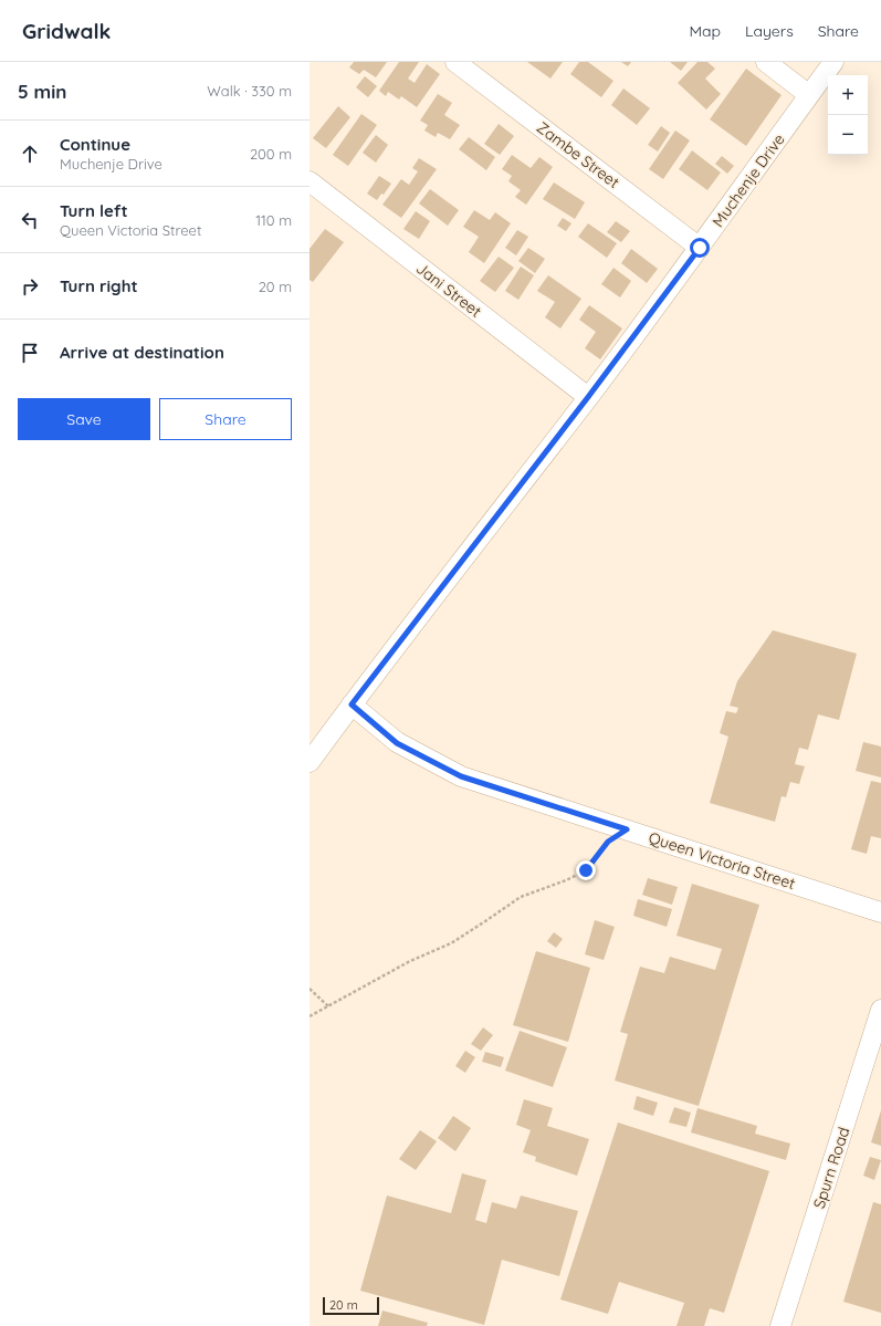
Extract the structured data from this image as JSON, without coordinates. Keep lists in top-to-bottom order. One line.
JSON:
{"streets":{"street":["Zambe Street","Muchenje Drive","Jani Street","Queen Victoria Street","Spurn Road"]},"crossings":[["Zambe Street","Muchenje Drive"],["Muchenje Drive","Jani Street"],["Muchenje Drive","Queen Victoria Street"]],"scale_bar":"20 m","page":{"header":"Gridwalk","nav":["Map","Layers","Share"],"heading":["5 min","Walk · 330 m"],"map_buttons":["+","−"],"list":[["Continue","Muchenje Drive","200 m"],["Turn left","Queen Victoria Street","110 m"],["Turn right","20 m"],"Arrive at destination"],"buttons":["Save","Share"],"scale":"20 m"}}
